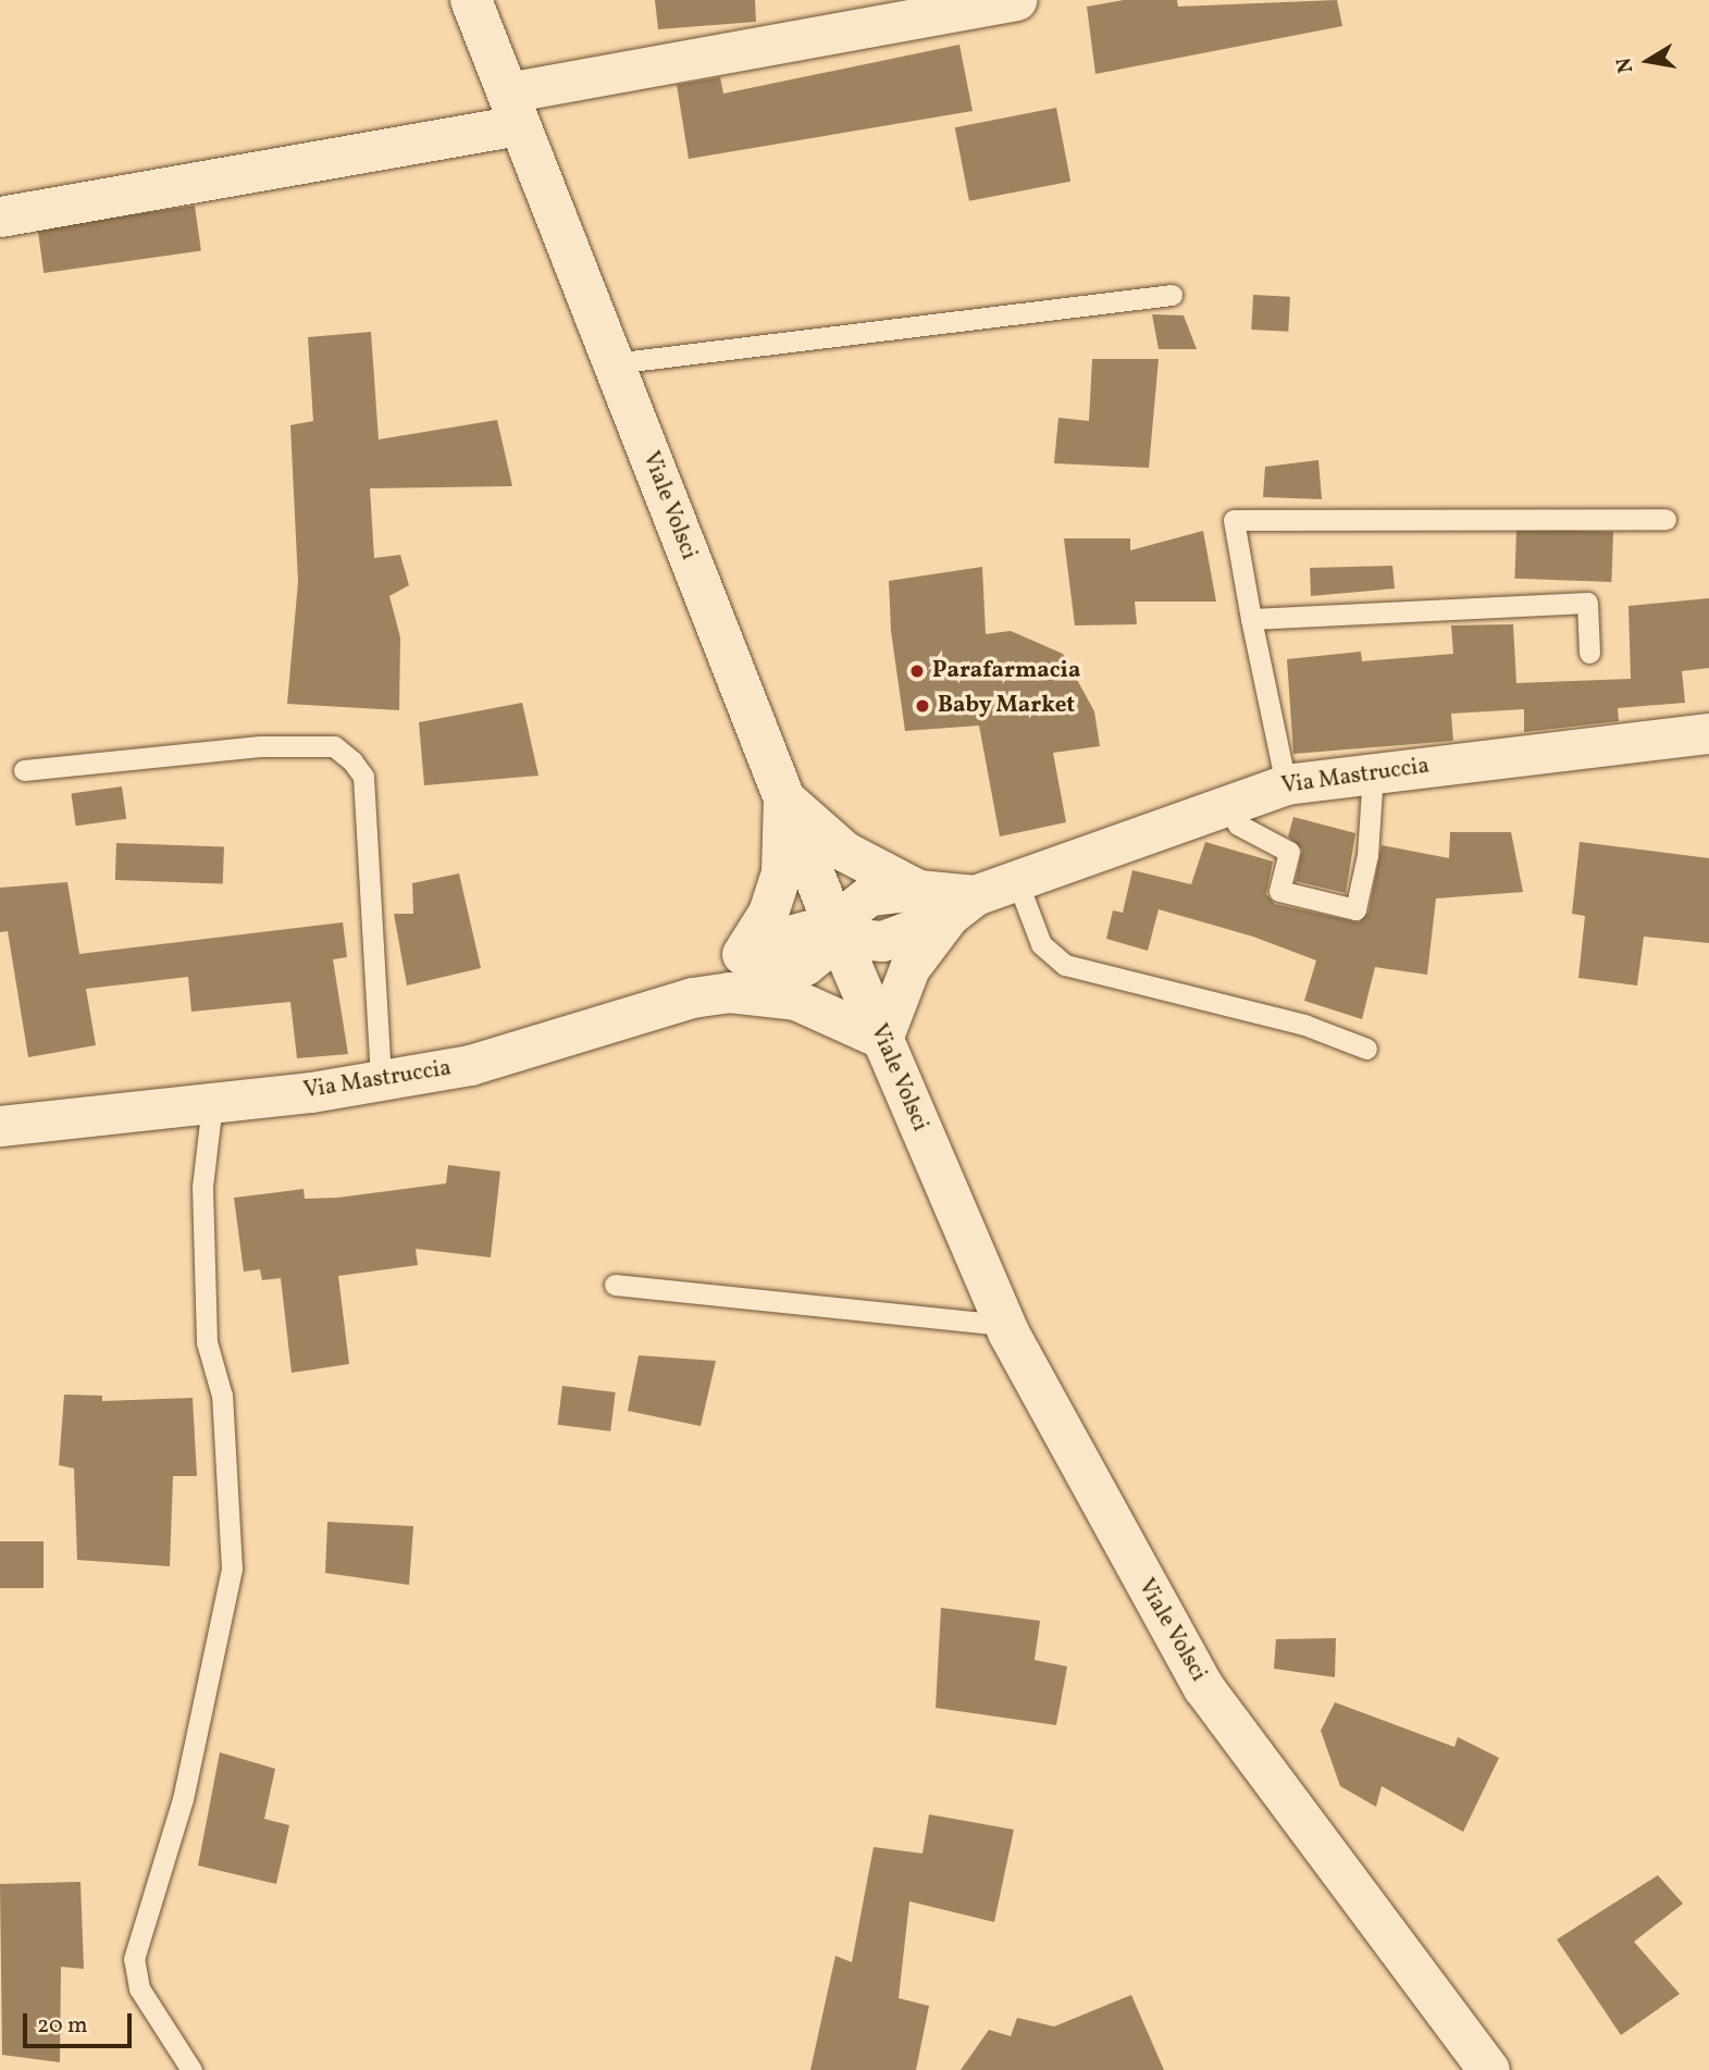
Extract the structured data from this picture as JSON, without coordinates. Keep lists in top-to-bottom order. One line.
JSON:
{"streets":{"main road":["Viale Volsci"],"street":["Via Mastruccia"]},"crossings":[["Viale Volsci","Via Mastruccia"]],"places":["Parafarmacia","Baby Market"],"scale_bar":"20 m","north":"left"}
